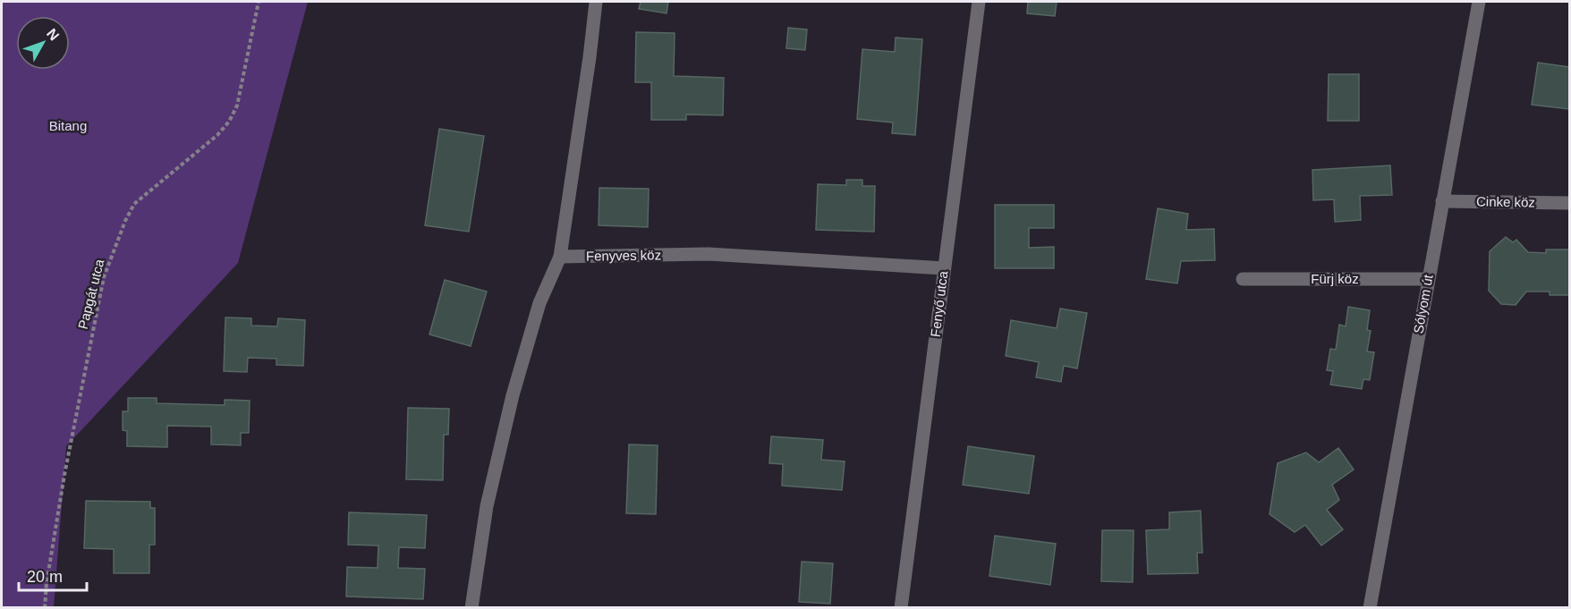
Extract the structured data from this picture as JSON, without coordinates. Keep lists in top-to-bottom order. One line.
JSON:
{"streets":{"street":["Cinke köz","Fenyves köz","Fürj köz","Fenyő utca","Sólyom út"],"path":["Papgát utca"]},"crossings":[["Cinke köz","Sólyom út"],["Fenyves köz","Fenyő utca"],["Fürj köz","Sólyom út"]],"parks":["Bitang"],"scale_bar":"20 m","north":"top right"}
